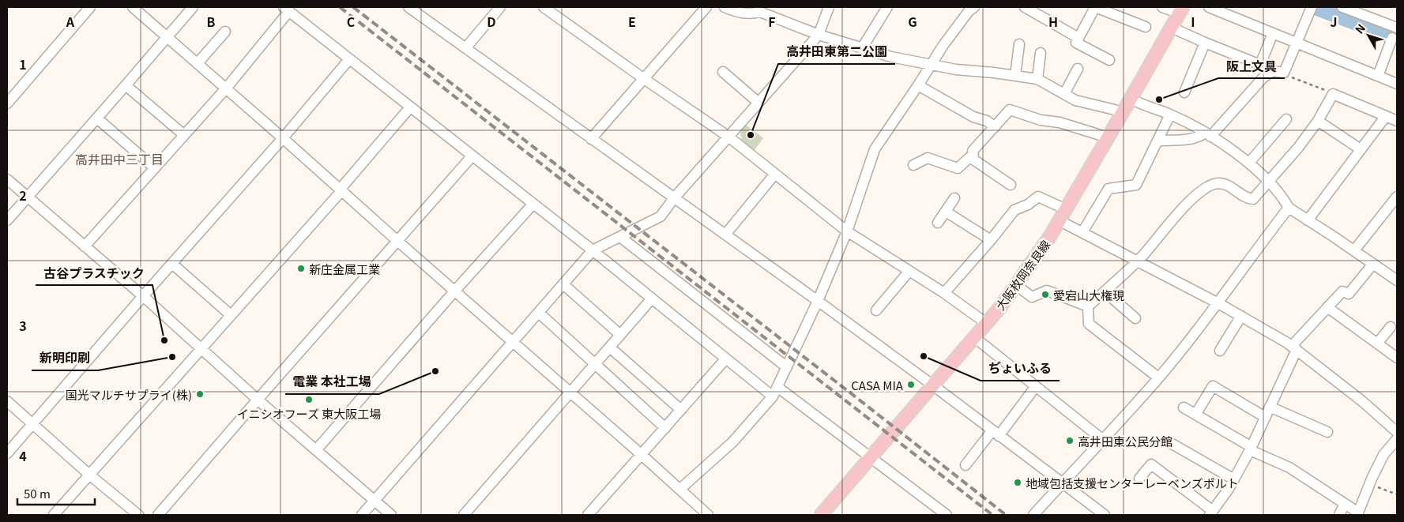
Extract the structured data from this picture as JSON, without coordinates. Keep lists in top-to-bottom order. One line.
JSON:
{"streets":{"main road":["大阪枚岡奈良線"]},"districts":["高井田中三丁目"],"places":["阪上文具","高井田東第二公園","新庄金属工業","愛宕山大権現","古谷プラスチック","ぢょいふる","新明印刷","電業 本社工場","CASA MIA","国光マルチサプライ(株)","イニシオフーズ 東大阪工場","高井田東公民分館","地域包括支援センターレーベンズポルト"],"scale_bar":"50 m","north":"top left","grid":{"columns":["A","B","C","D","E","F","G","H","I","J"],"rows":["1","2","3","4"]}}
